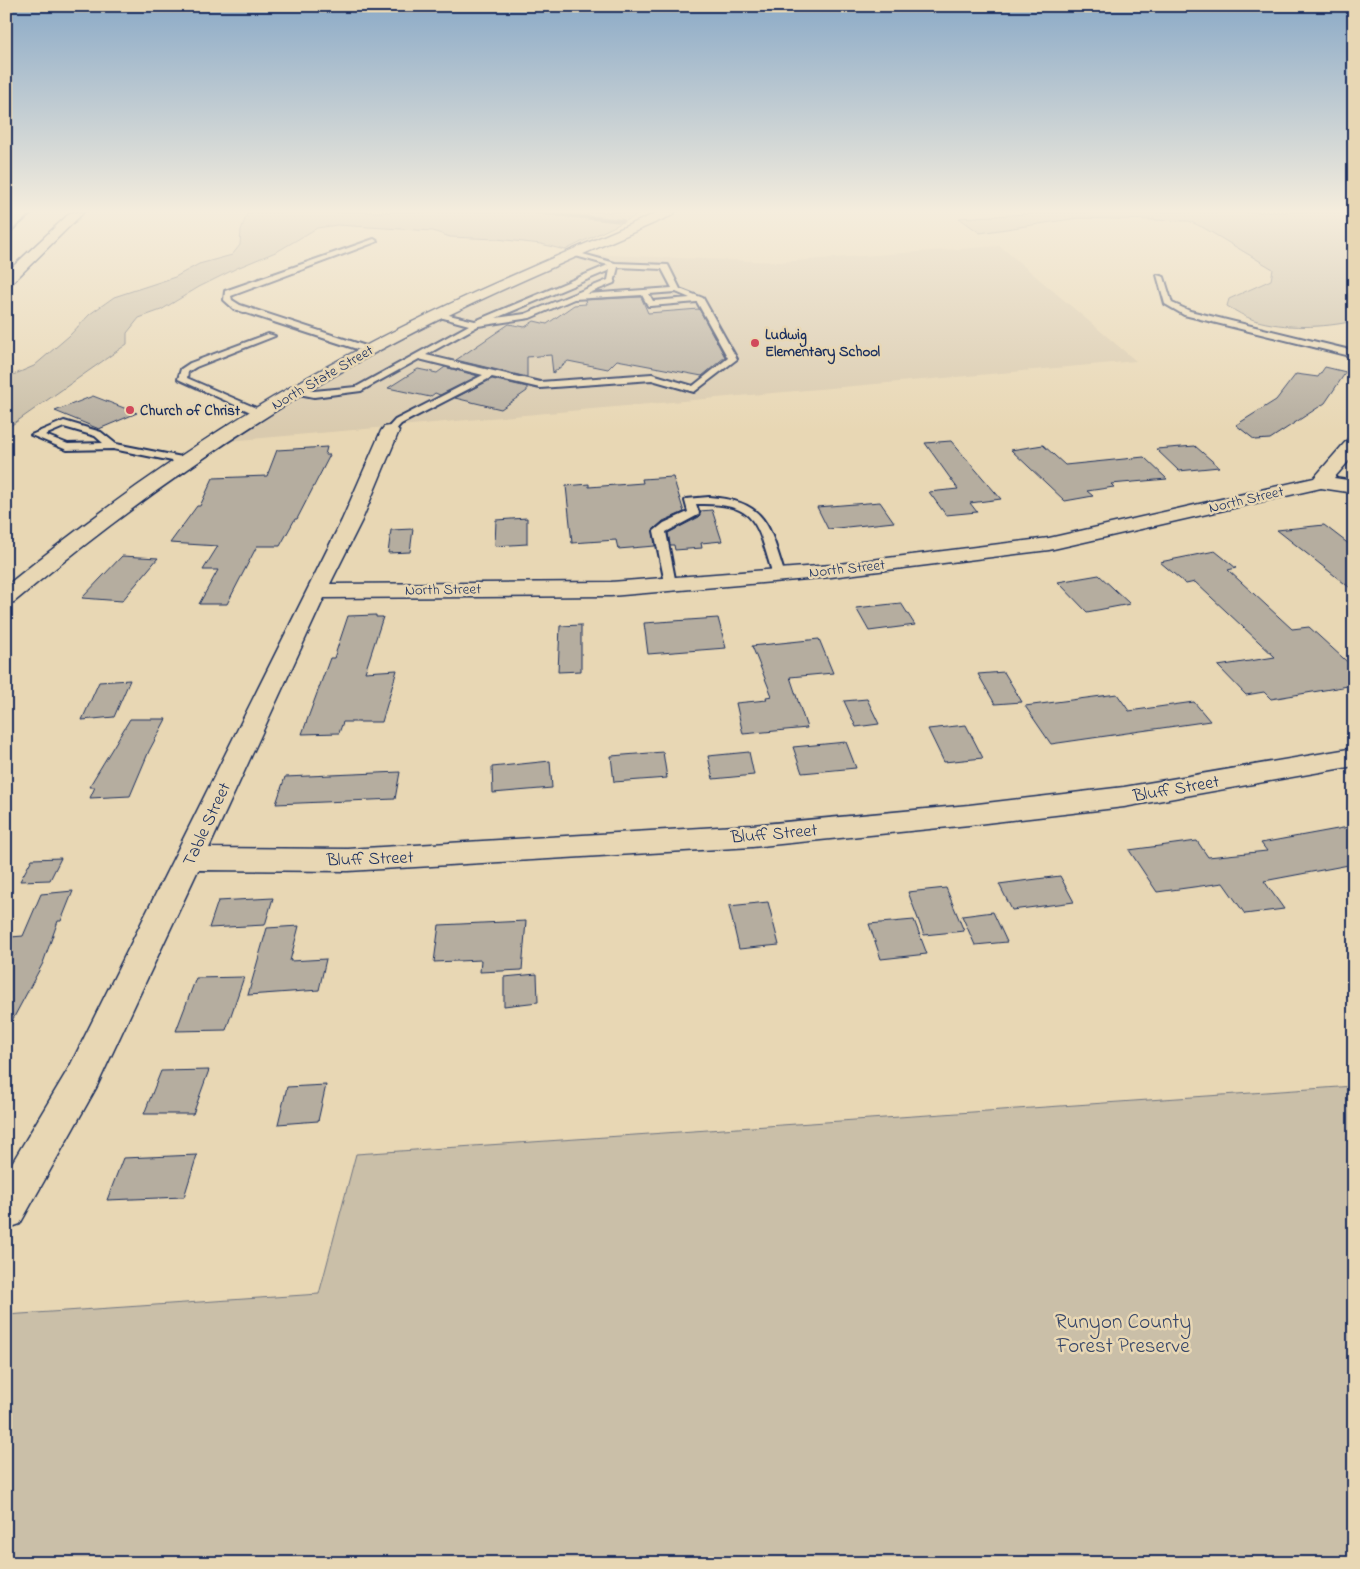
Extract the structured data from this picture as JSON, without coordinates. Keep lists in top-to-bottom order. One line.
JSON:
{"streets":{"street":["North State Street","North Street","Bluff Street","Table Street"]},"crossings":[["North Street","Table Street"],["Bluff Street","Table Street"]],"parks":["Runyon County Forest Preserve"],"places":["Ludwig Elementary School","Church of Christ"]}
